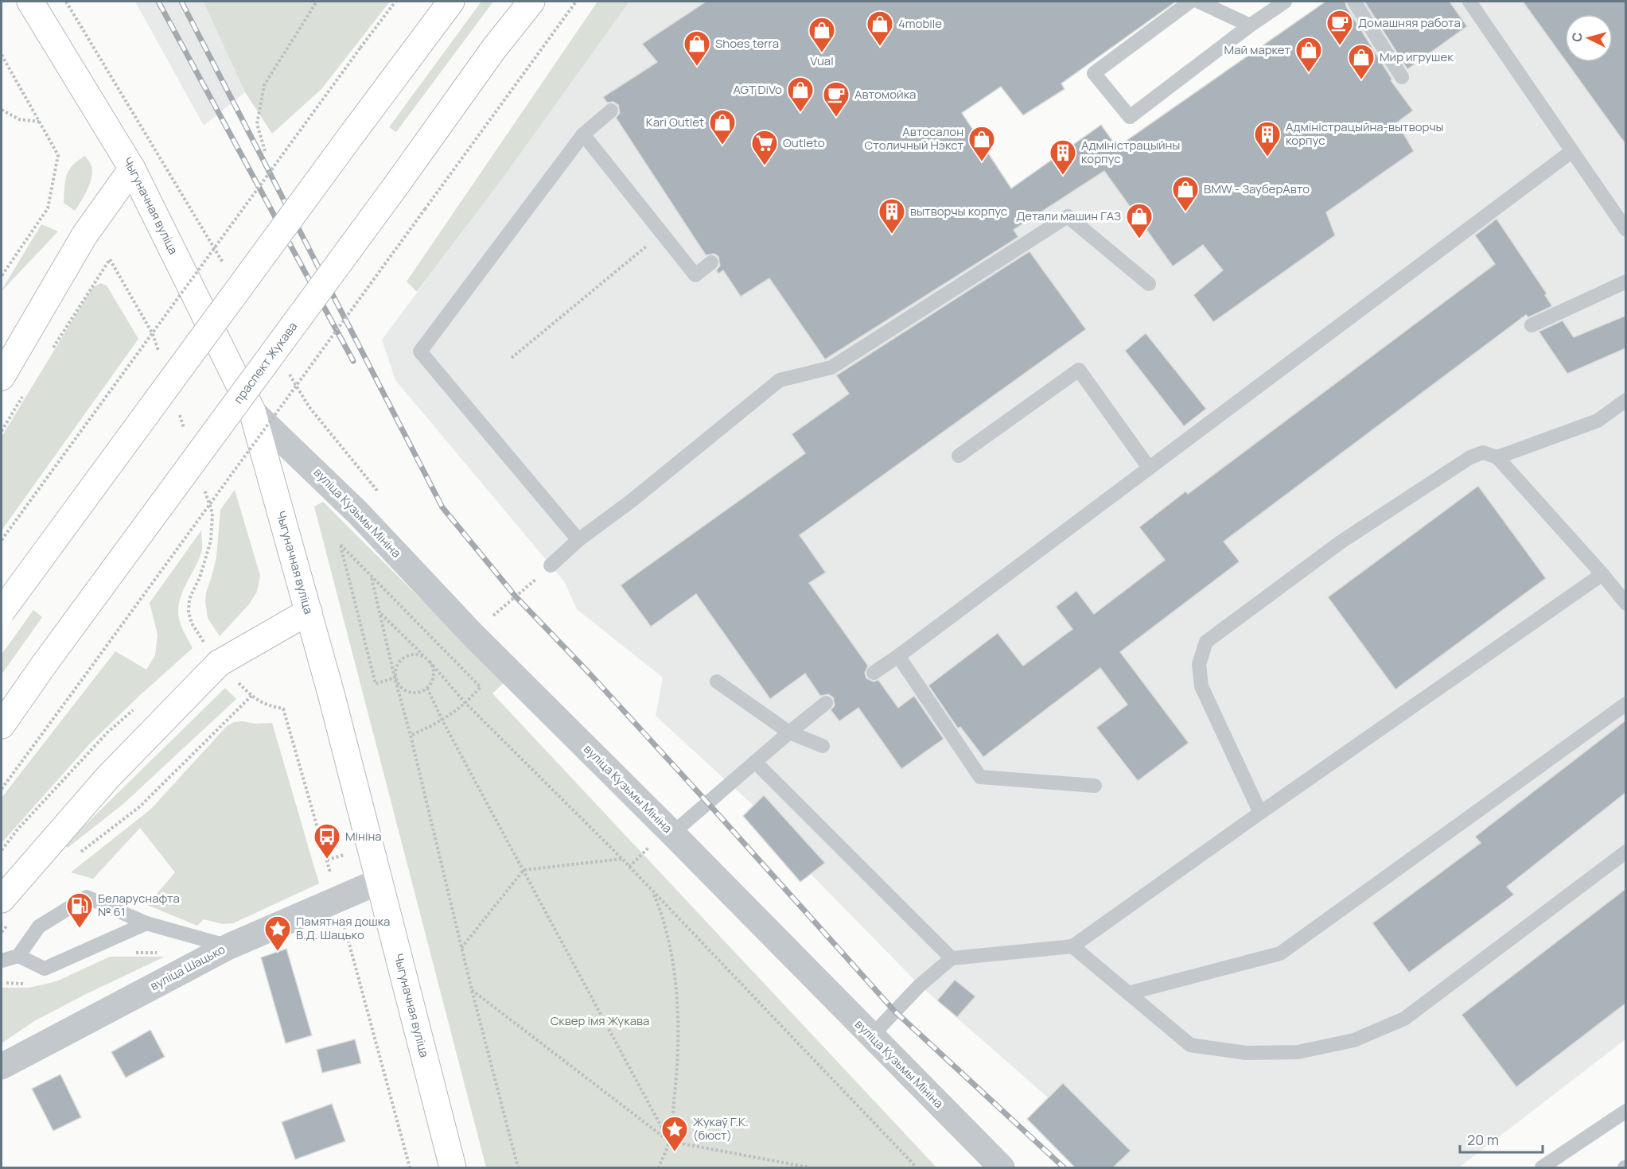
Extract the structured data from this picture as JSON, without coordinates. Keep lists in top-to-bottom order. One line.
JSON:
{"streets":{"main road":["Чыгуначная вуліца","праспект Жукава"],"street":["вуліца Кузьмы Мініна","вуліца Шацько"]},"crossings":[["Чыгуначная вуліца","вуліца Кузьмы Мініна"],["Чыгуначная вуліца","вуліца Шацько"]],"parks":["Сквер імя Жукава"],"places":{"cafe":["Домашняя работа","Автомойка"],"shop":["4mobile","Vual","Shoes terra","Май маркет","Мир игрушек","AGT DiVo","Kari Outlet","Автосалон Столичный Нэкст","BMW - ЗауберАвто","Детали машин ГАЗ"],"building":["Адміністрацыйна-вытворчы корпус","Адміністрацыйны корпус","вытворчы корпус"],"supermarket":["Outleto"],"bus stop":["Мініна"],"fuel station":["Беларуснафта № 61"],"place":["Памятная дошка В.Д. Шацько","Жукаў Г.К. (бюст)"]},"scale_bar":"20 m","north":"left"}
